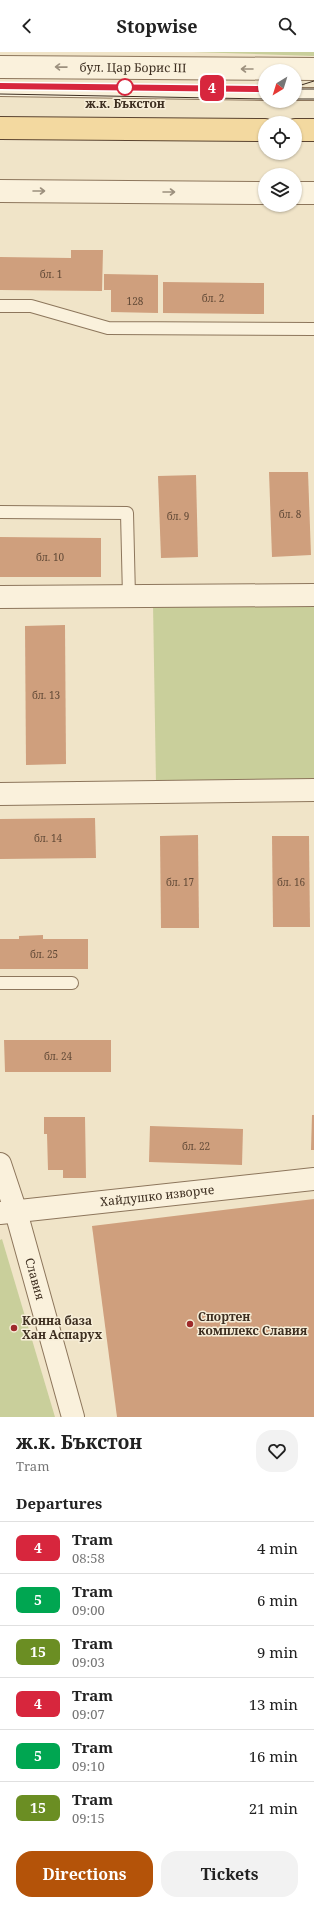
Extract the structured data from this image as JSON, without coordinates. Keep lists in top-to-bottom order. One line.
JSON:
{"streets":{"street":["бул. Цар Борис III","Хайдушко изворче","Славия"]},"crossings":[["Хайдушко изворче","Славия"]],"places":["ж.к. Бъкстон","Спортен комплекс Славия","Конна база Хан Аспарух"],"lines":["tram line 4"],"house_numbers":["бл. 1","бл. 2","128","бл. 8","бл. 9","бл. 10","бл. 13","бл. 14","бл. 17","бл. 16","бл. 25","бл. 24","бл. 22"],"north":"bottom left","page":{"header":"Stopwise","on_map":"4","heading":[["ж.к. Бъкстон","Tram"],"Departures"],"list":[{"mark":"4","name":"Tram","note":"08:58","value":"4 min"},{"mark":"5","name":"Tram","note":"09:00","value":"6 min"},{"mark":"15","name":"Tram","note":"09:03","value":"9 min"},{"mark":"4","name":"Tram","note":"09:07","value":"13 min"},{"mark":"5","name":"Tram","note":"09:10","value":"16 min"},{"mark":"15","name":"Tram","note":"09:15","value":"21 min"}],"buttons":["Directions","Tickets"]}}
